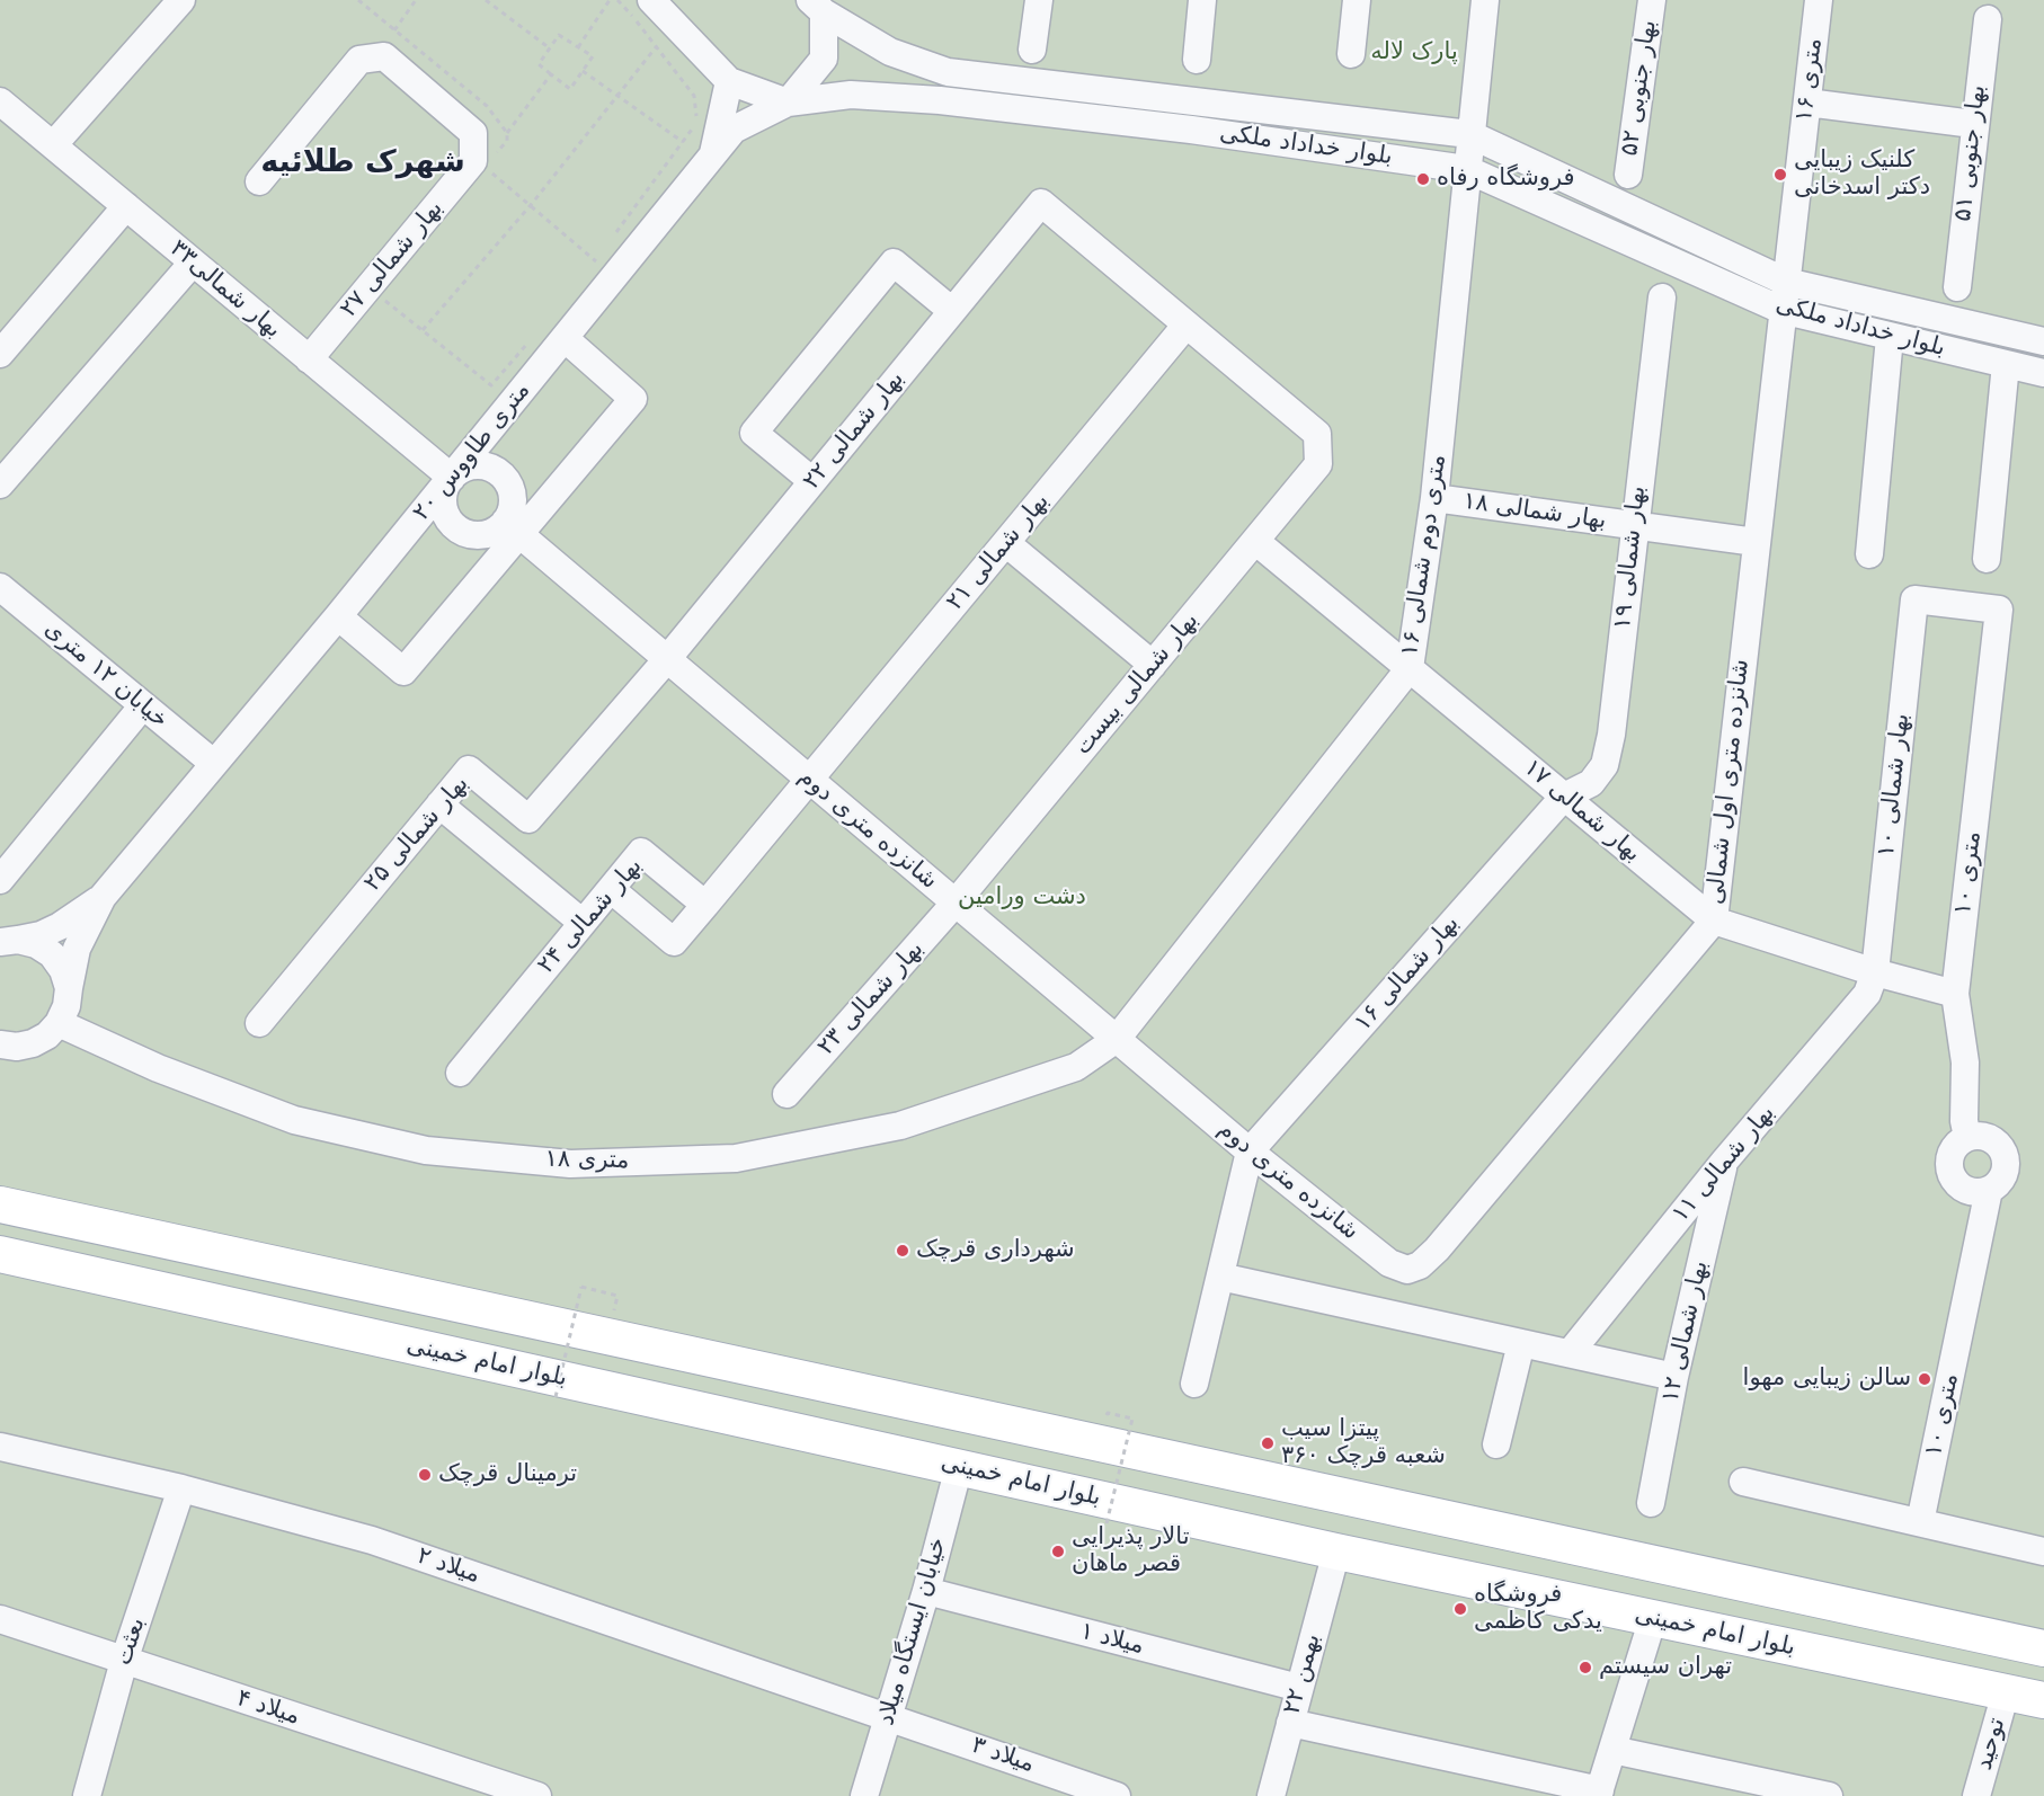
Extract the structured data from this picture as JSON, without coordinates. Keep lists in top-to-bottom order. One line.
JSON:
{"streets":{"main road":["بلوار امام خمینی"],"street":["۱۶ متری","بهار جنوبی ۵۲","بلوار خداداد ملکی","بهار جنوبی ۵۱","بهار شمالی ۲۷","بهار شمالی۳۳","بهار شمالی ۲۲","۲۰ متری طاووس","بهار شمالی ۱۸","بهار شمالی ۲۱","۱۶ متری دوم شمالی","بهار شمالی ۱۹","خیابان ۱۲ متری","بهار شمالی بیست","شانزده متری اول شمالی","بهار شمالی ۱۰","بهار شمالی ۱۷","شانزده متری دوم","بهار شمالی ۲۵","۱۰ متری","بهار شمالی ۲۴","بهار شمالی ۱۶","بهار شمالی ۲۳","۱۸ متری","بهار شمالی ۱۱","بهار شمالی ۱۲","میلاد ۲","خیابان ایستگاه میلاد","میلاد ۱","بعثت","۲۲ بهمن","میلاد ۴","توحید","میلاد ۳"]},"crossings":[["۱۶ متری","بلوار خداداد ملکی"],["۱۶ متری","شانزده متری اول شمالی"],["بلوار خداداد ملکی","۲۰ متری طاووس"],["بلوار خداداد ملکی","۱۶ متری دوم شمالی"],["بلوار خداداد ملکی","شانزده متری اول شمالی"],["بهار شمالی ۲۷","بهار شمالی۳۳"],["بهار شمالی۳۳","۲۰ متری طاووس"],["بهار شمالی۳۳","شانزده متری دوم"],["بهار شمالی ۲۲","بهار شمالی ۲۱"],["بهار شمالی ۲۲","بهار شمالی بیست"],["بهار شمالی ۲۲","شانزده متری دوم"],["۲۰ متری طاووس","خیابان ۱۲ متری"],["۲۰ متری طاووس","شانزده متری دوم"],["۲۰ متری طاووس","۱۸ متری"],["بهار شمالی ۱۸","۱۶ متری دوم شمالی"],["بهار شمالی ۱۸","بهار شمالی ۱۹"],["بهار شمالی ۱۸","شانزده متری اول شمالی"],["بهار شمالی ۲۱","بهار شمالی بیست"],["بهار شمالی ۲۱","شانزده متری دوم"],["۱۶ متری دوم شمالی","بهار شمالی ۱۷"],["۱۶ متری دوم شمالی","شانزده متری دوم"],["۱۶ متری دوم شمالی","۱۸ متری"],["بهار شمالی ۱۹","بهار شمالی ۱۷"],["بهار شمالی ۱۹","بهار شمالی ۱۶"],["بهار شمالی بیست","بهار شمالی ۱۷"],["بهار شمالی بیست","شانزده متری دوم"],["بهار شمالی بیست","بهار شمالی ۲۳"],["شانزده متری اول شمالی","بهار شمالی ۱۷"],["شانزده متری اول شمالی","شانزده متری دوم"],["بهار شمالی ۱۰","بهار شمالی ۱۷"],["بهار شمالی ۱۰","۱۰ متری"],["بهار شمالی ۱۰","بهار شمالی ۱۱"],["بهار شمالی ۱۷","۱۰ متری"],["بهار شمالی ۱۷","بهار شمالی ۱۶"],["بهار شمالی ۱۷","بهار شمالی ۱۱"],["شانزده متری دوم","بهار شمالی ۱۶"],["شانزده متری دوم","بهار شمالی ۲۳"],["شانزده متری دوم","۱۸ متری"],["بهار شمالی ۱۱","بهار شمالی ۱۲"],["بلوار امام خمینی","خیابان ایستگاه میلاد"],["بلوار امام خمینی","۲۲ بهمن"],["بلوار امام خمینی","توحید"],["میلاد ۲","خیابان ایستگاه میلاد"],["میلاد ۲","بعثت"],["میلاد ۲","میلاد ۳"],["خیابان ایستگاه میلاد","میلاد ۱"],["خیابان ایستگاه میلاد","میلاد ۳"],["میلاد ۱","۲۲ بهمن"],["بعثت","میلاد ۴"]],"districts":["شهرک طلائیه"],"parks":["پارک لاله","دشت ورامین"],"places":["کلنیک زیبایی دکتر اسدخانی","فروشگاه رفاه","شهرداری قرچک","سالن زیبایی مهوا","پیتزا سیب ۳۶۰ شعبه قرچک","ترمینال قرچک","تالار پذیرایی قصر ماهان","فروشگاه یدکی کاظمی","تهران سیستم"]}
